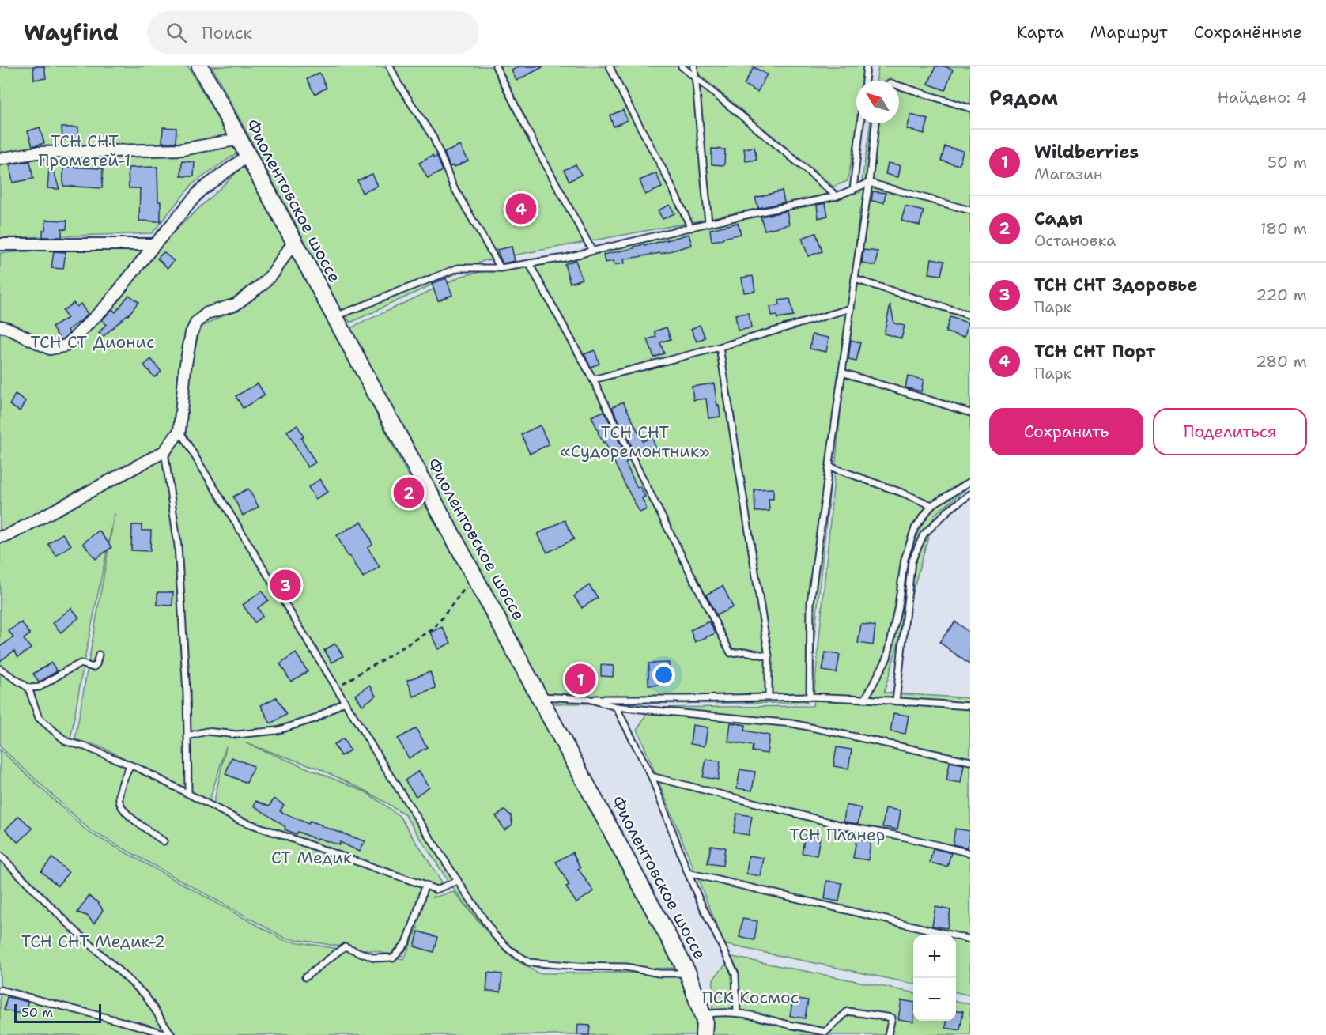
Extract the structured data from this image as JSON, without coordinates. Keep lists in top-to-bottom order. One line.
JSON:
{"streets":{"main road":["Фиолентовское шоссе"]},"parks":["ТСН СНТ Прометей-1","ТСН СТ Дионис","ТСН СНТ «Судоремонтник»","ТСН Планер","СТ Медик","ТСН СНТ Медик-2","ПСК Космос"],"scale_bar":"50 m","north":"top left","page":{"header":"Wayfind","search":"Поиск","nav":["Карта","Маршрут","Сохранённые"],"heading":["Рядом","Найдено: 4"],"list":[{"mark":"1","name":"Wildberries","note":"Магазин","value":"50 m"},{"mark":"2","name":"Сады","note":"Остановка","value":"180 m"},{"mark":"3","name":"ТСН СНТ Здоровье","note":"Парк","value":"220 m"},{"mark":"4","name":"ТСН СНТ Порт","note":"Парк","value":"280 m"}],"pins":["4","2","3","1"],"buttons":["Сохранить","Поделиться"],"map_buttons":["+","−"],"scale":"50 m"}}
